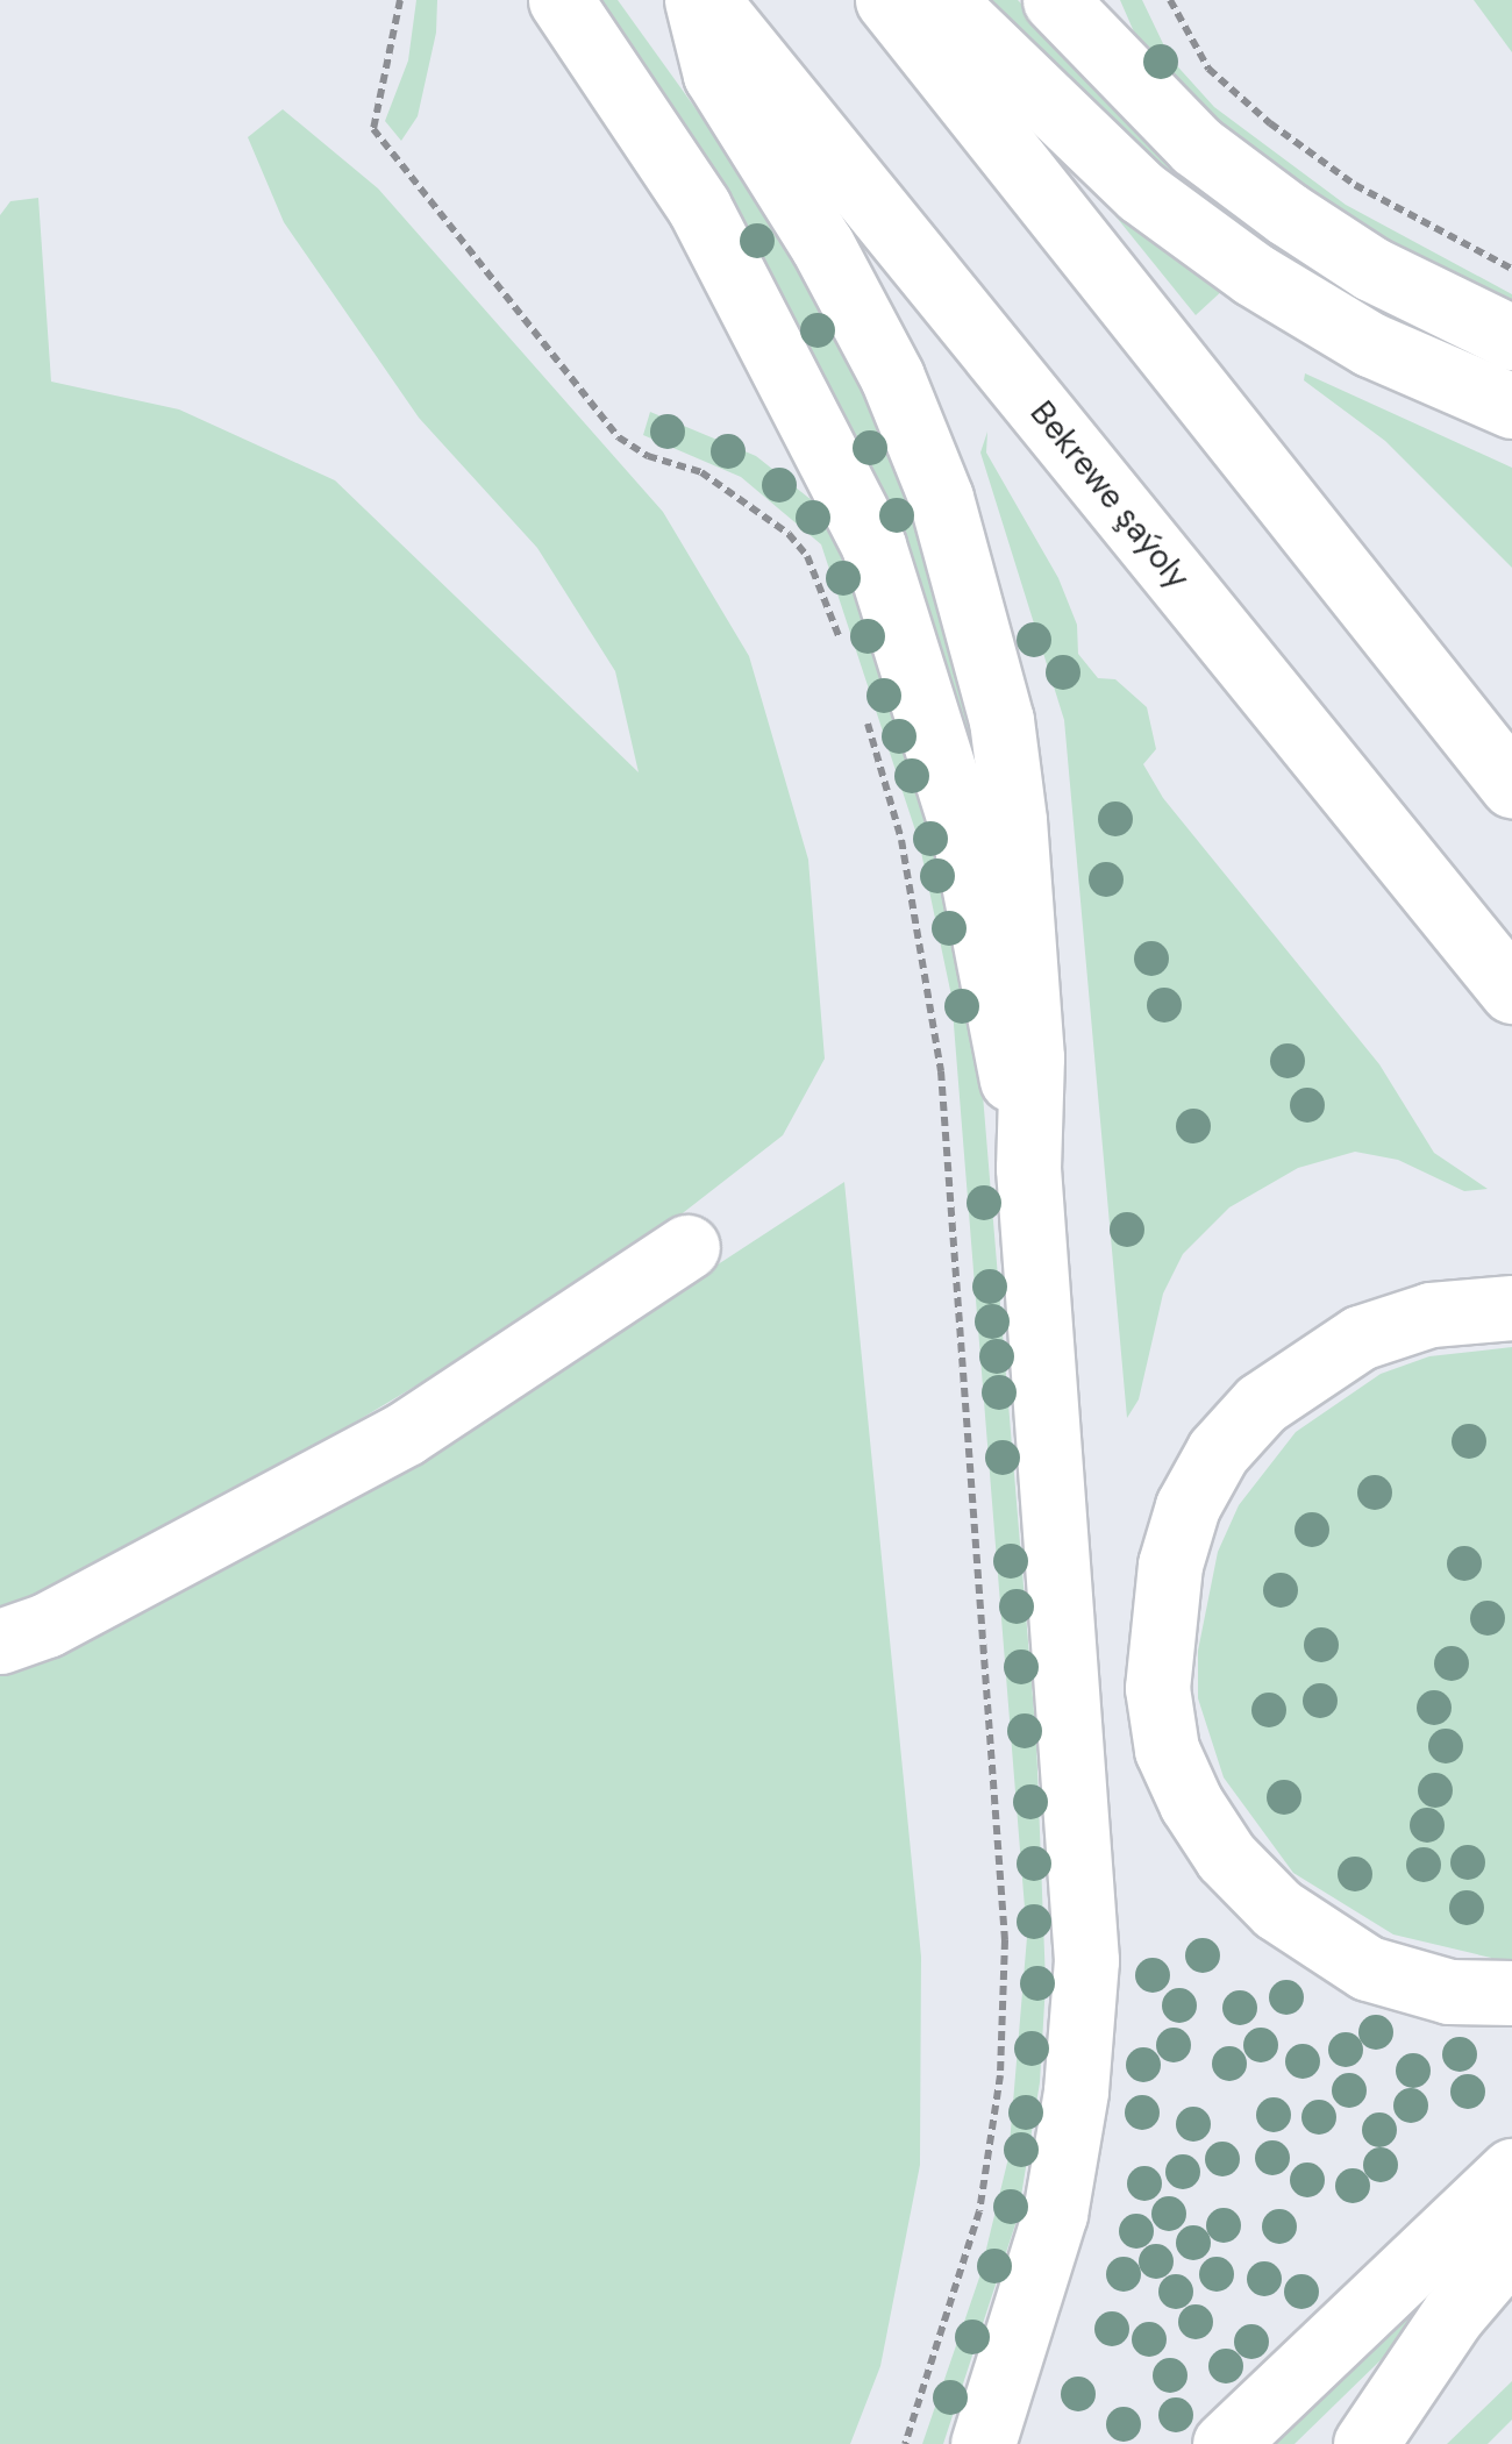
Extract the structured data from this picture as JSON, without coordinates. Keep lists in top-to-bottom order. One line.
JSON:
{"streets":{"main road":["Bekrewe şaýoly"]}}
